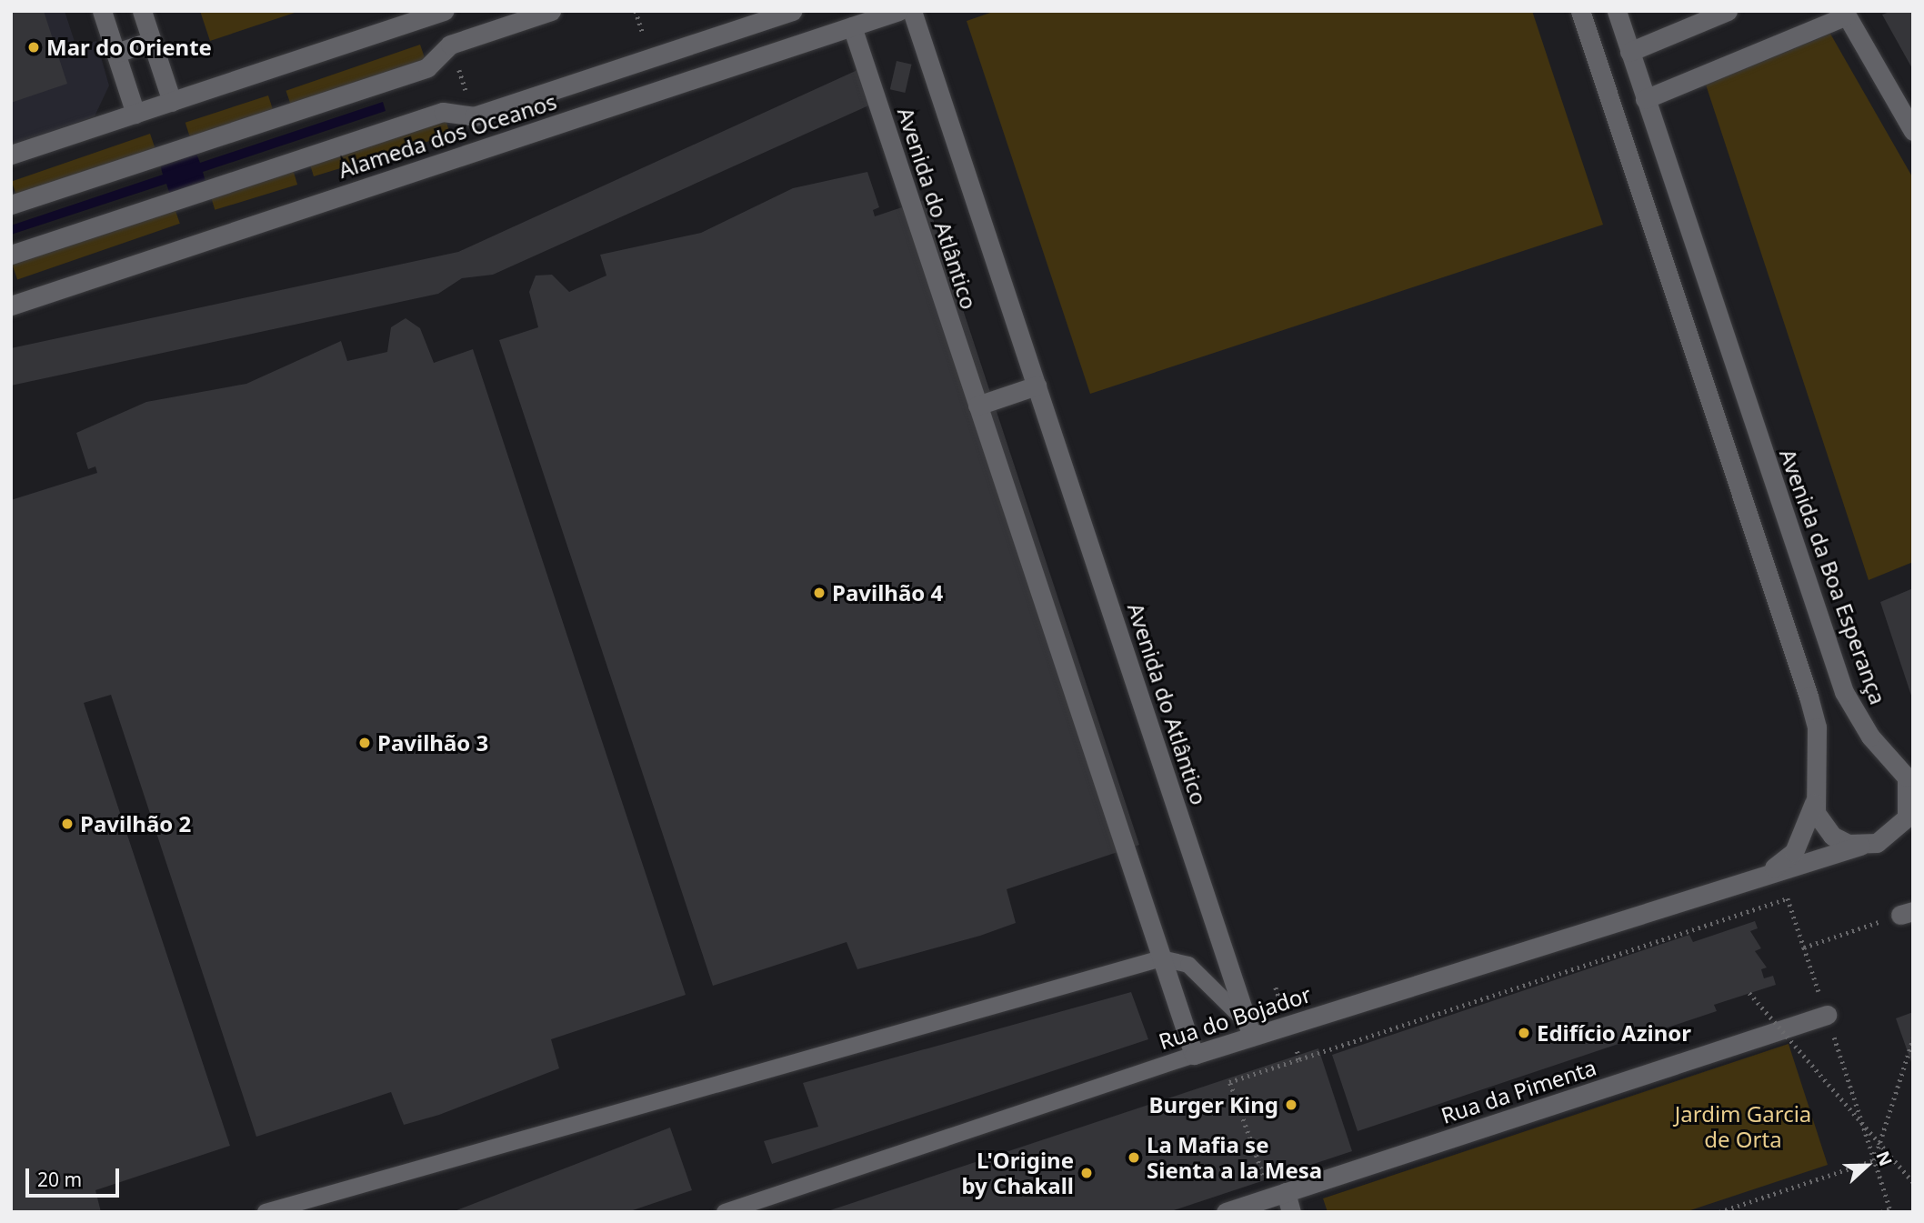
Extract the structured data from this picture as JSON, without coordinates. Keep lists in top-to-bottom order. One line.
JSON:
{"streets":{"street":["Alameda dos Oceanos","Avenida do Atlântico","Avenida da Boa Esperança","Rua do Bojador","Rua da Pimenta"]},"crossings":[["Alameda dos Oceanos","Avenida do Atlântico"],["Avenida do Atlântico","Rua do Bojador"],["Avenida da Boa Esperança","Rua do Bojador"]],"parks":["Jardim Garcia de Orta"],"places":["Mar do Oriente","Pavilhão 4","Pavilhão 3","Pavilhão 2","Edifício Azinor","Burger King","La Mafia se Sienta a la Mesa","L'Origine by Chakall"],"scale_bar":"20 m","north":"right"}
